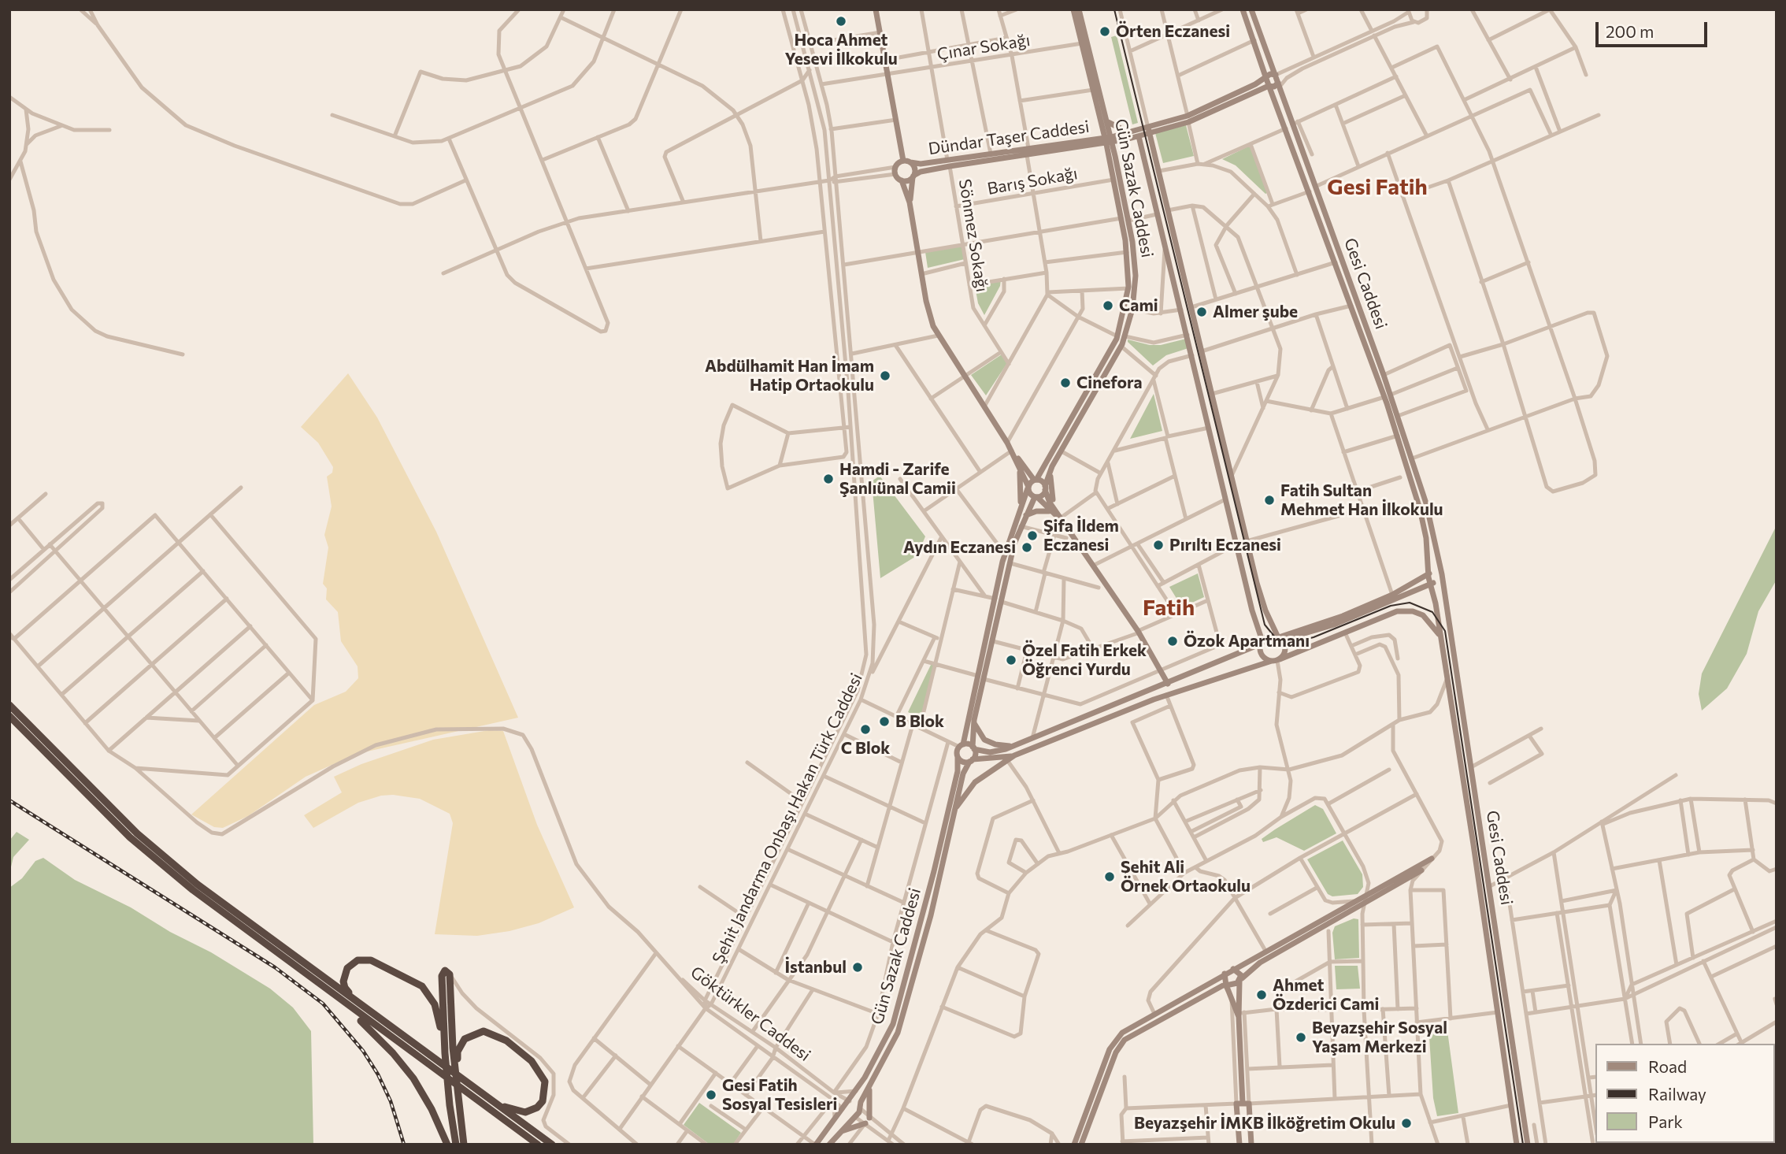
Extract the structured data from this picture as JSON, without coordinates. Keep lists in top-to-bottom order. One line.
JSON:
{"streets":{"street":["Çınar Sokağı","Dündar Taşer Caddesi","Barış Sokağı","Gün Sazak Caddesi","Sönmez Sokağı","Gesi Caddesi","Şehit Jandarma Onbaşı Hakan Türk Caddesi","Göktürkler Caddesi"]},"crossings":[["Çınar Sokağı","Gün Sazak Caddesi"],["Çınar Sokağı","Sönmez Sokağı"],["Çınar Sokağı","Şehit Jandarma Onbaşı Hakan Türk Caddesi"],["Dündar Taşer Caddesi","Gün Sazak Caddesi"],["Dündar Taşer Caddesi","Sönmez Sokağı"],["Dündar Taşer Caddesi","Gesi Caddesi"],["Barış Sokağı","Gün Sazak Caddesi"],["Barış Sokağı","Sönmez Sokağı"],["Gün Sazak Caddesi","Göktürkler Caddesi"],["Şehit Jandarma Onbaşı Hakan Türk Caddesi","Göktürkler Caddesi"]],"districts":["Gesi Fatih","Fatih"],"places":["Hoca Ahmet Yesevi İlkokulu","Örten Eczanesi","Cami","Almer şube","Abdülhamit Han İmam Hatip Ortaokulu","Cinefora","Hamdi - Zarife Şanlıünal Camii","Fatih Sultan Mehmet Han İlkokulu","Şifa İldem Eczanesi","Pırıltı Eczanesi","Aydın Eczanesi","Özok Apartmanı","Özel Fatih Erkek Öğrenci Yurdu","B Blok","C Blok","Şehit Ali Örnek Ortaokulu","İstanbul","Ahmet Özderici Cami","Beyazşehir Sosyal Yaşam Merkezi","Gesi Fatih Sosyal Tesisleri","Beyazşehir İMKB İlköğretim Okulu"],"legend":["Road","Railway","Park"],"scale_bar":"200 m"}
